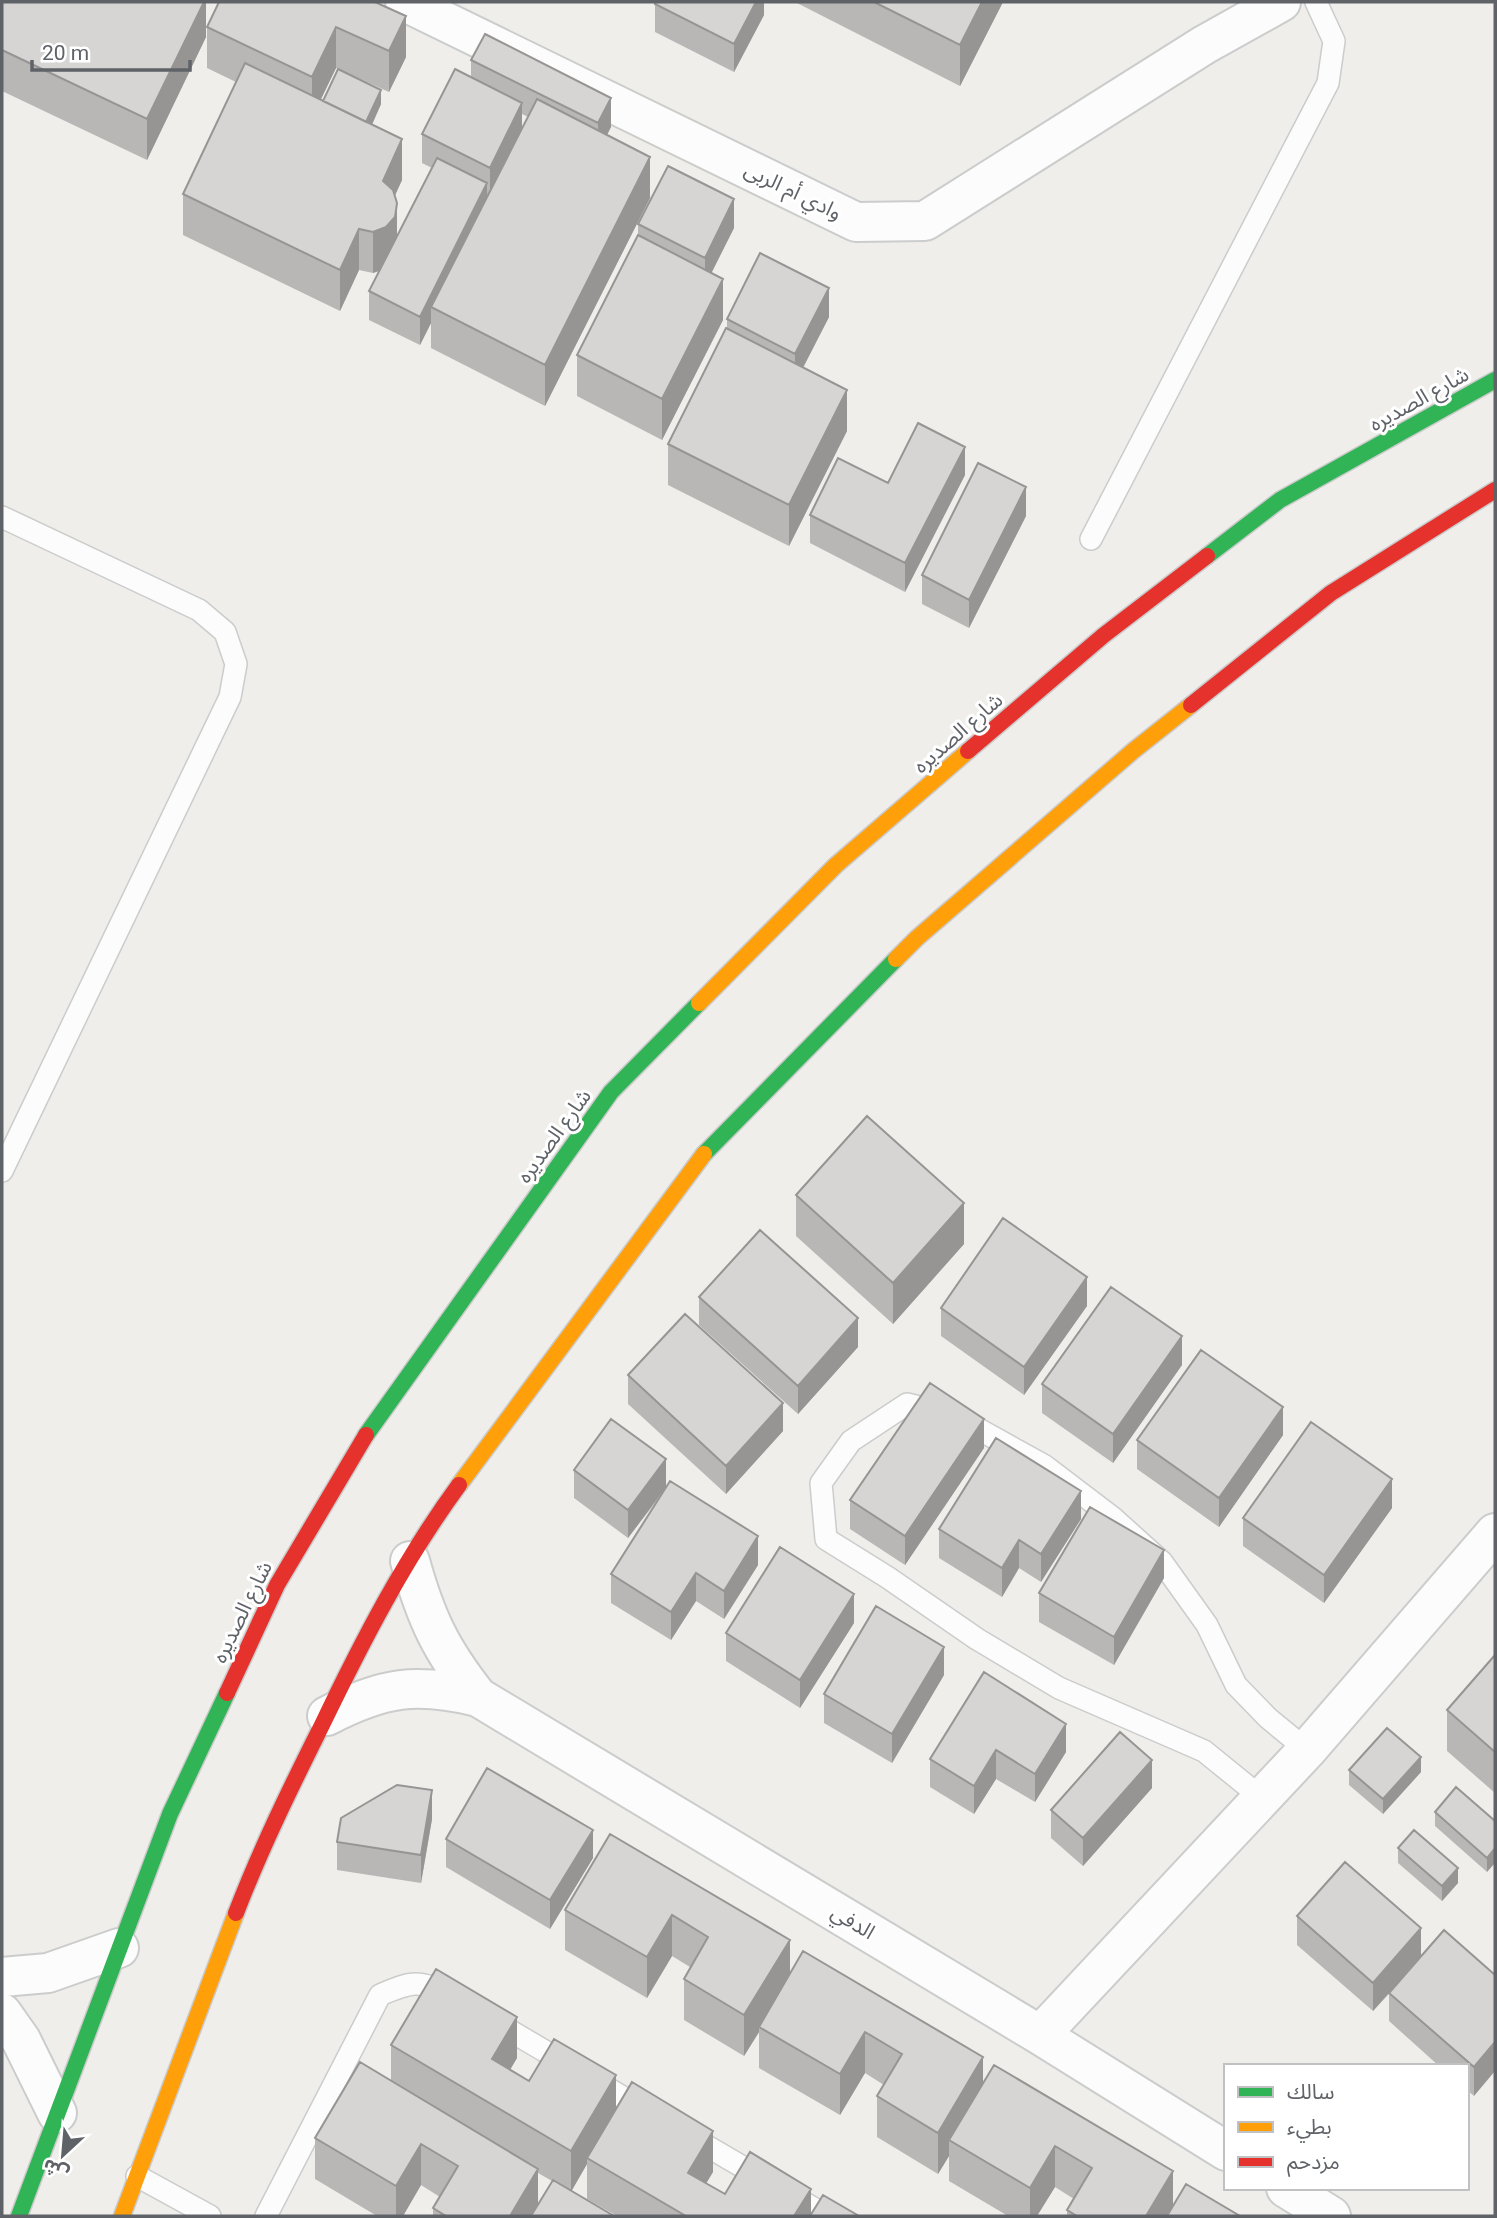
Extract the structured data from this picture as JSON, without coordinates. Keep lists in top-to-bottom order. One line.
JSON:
{"streets":{"main road":["شارع الصديره"],"street":["وادي أم الربى","الدفي"]},"legend":["سالك","بطيء","مزدحم"],"scale_bar":"20 m","north":"bottom left"}
